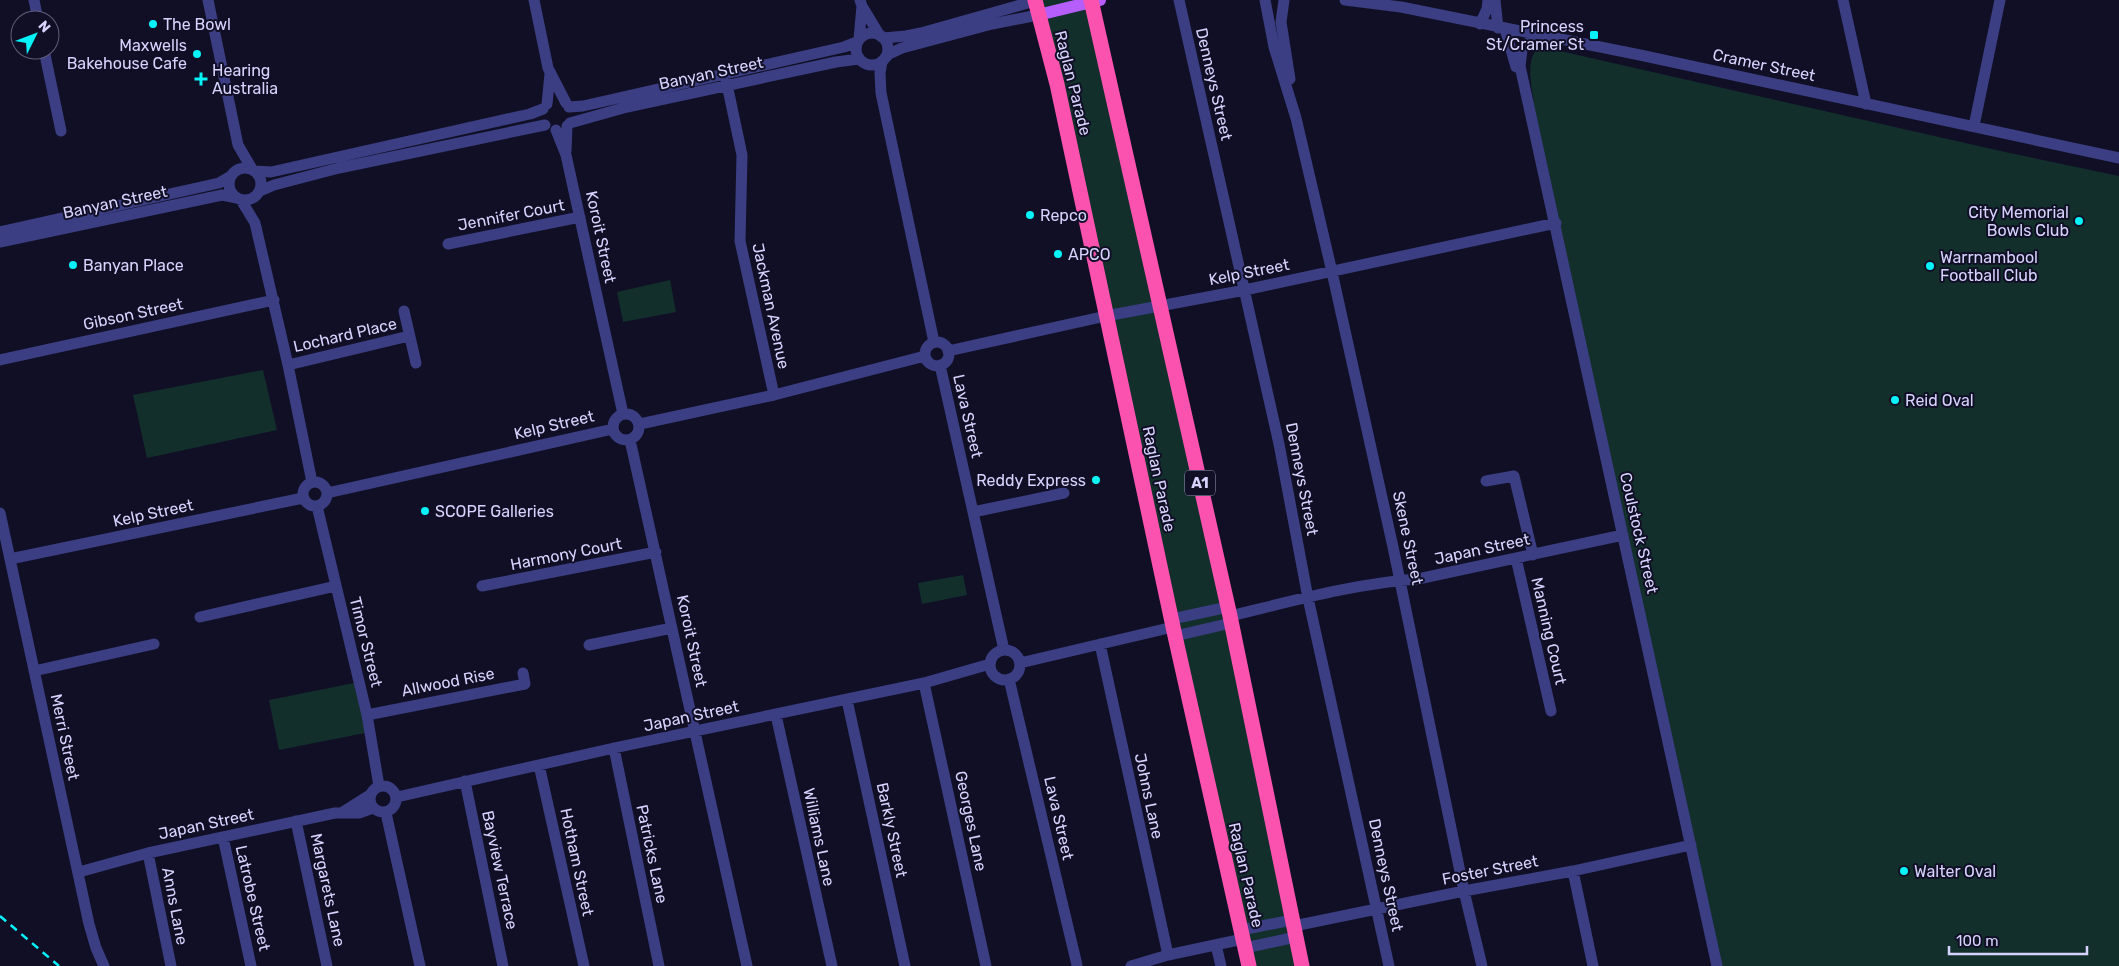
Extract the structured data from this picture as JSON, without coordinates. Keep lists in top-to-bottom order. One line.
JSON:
{"streets":{"highway":["Raglan Parade","A1"],"street":["Cramer Street","Banyan Street","Denneys Street","Jennifer Court","Koroit Street","Kelp Street","Jackman Avenue","Gibson Street","Lochard Place","Lava Street","Coulstock Street","Skene Street","Japan Street","Harmony Court","Manning Court","Timor Street","Allwood Rise","Merri Street","Johns Lane","Georges Lane","Barkly Street","Williams Lane","Patricks Lane","Hotham Street","Bayview Terrace","Foster Street","Margarets Lane","Latrobe Street","Anns Lane"]},"crossings":[["Cramer Street","Coulstock Street"],["Banyan Street","Koroit Street"],["Banyan Street","Jackman Avenue"],["Raglan Parade","Kelp Street"],["Raglan Parade","Japan Street"],["Denneys Street","Kelp Street"],["Denneys Street","Japan Street"],["Denneys Street","Foster Street"],["Jennifer Court","Koroit Street"],["Koroit Street","Kelp Street"],["Koroit Street","Japan Street"],["Koroit Street","Harmony Court"],["Kelp Street","Lava Street"],["Kelp Street","A1"],["Kelp Street","Coulstock Street"],["Kelp Street","Skene Street"],["Kelp Street","Timor Street"],["Kelp Street","Merri Street"],["Lava Street","Japan Street"],["A1","Japan Street"],["A1","Foster Street"],["Coulstock Street","Japan Street"],["Coulstock Street","Foster Street"],["Skene Street","Japan Street"],["Skene Street","Foster Street"],["Japan Street","Manning Court"],["Japan Street","Timor Street"],["Japan Street","Merri Street"],["Japan Street","Johns Lane"],["Japan Street","Georges Lane"],["Japan Street","Barkly Street"],["Japan Street","Williams Lane"],["Japan Street","Patricks Lane"],["Japan Street","Hotham Street"],["Japan Street","Bayview Terrace"],["Japan Street","Margarets Lane"],["Japan Street","Latrobe Street"],["Japan Street","Anns Lane"],["Timor Street","Allwood Rise"]],"places":{"other":["The Bowl","Maxwells Bakehouse Cafe","Repco","City Memorial Bowls Club","APCO","Banyan Place","Warrnambool Football Club","Reid Oval","Reddy Express","SCOPE Galleries","Walter Oval"],"transit":["Princess St/Cramer St"],"health":["Hearing Australia"]},"scale_bar":"100 m","north":"top right"}
